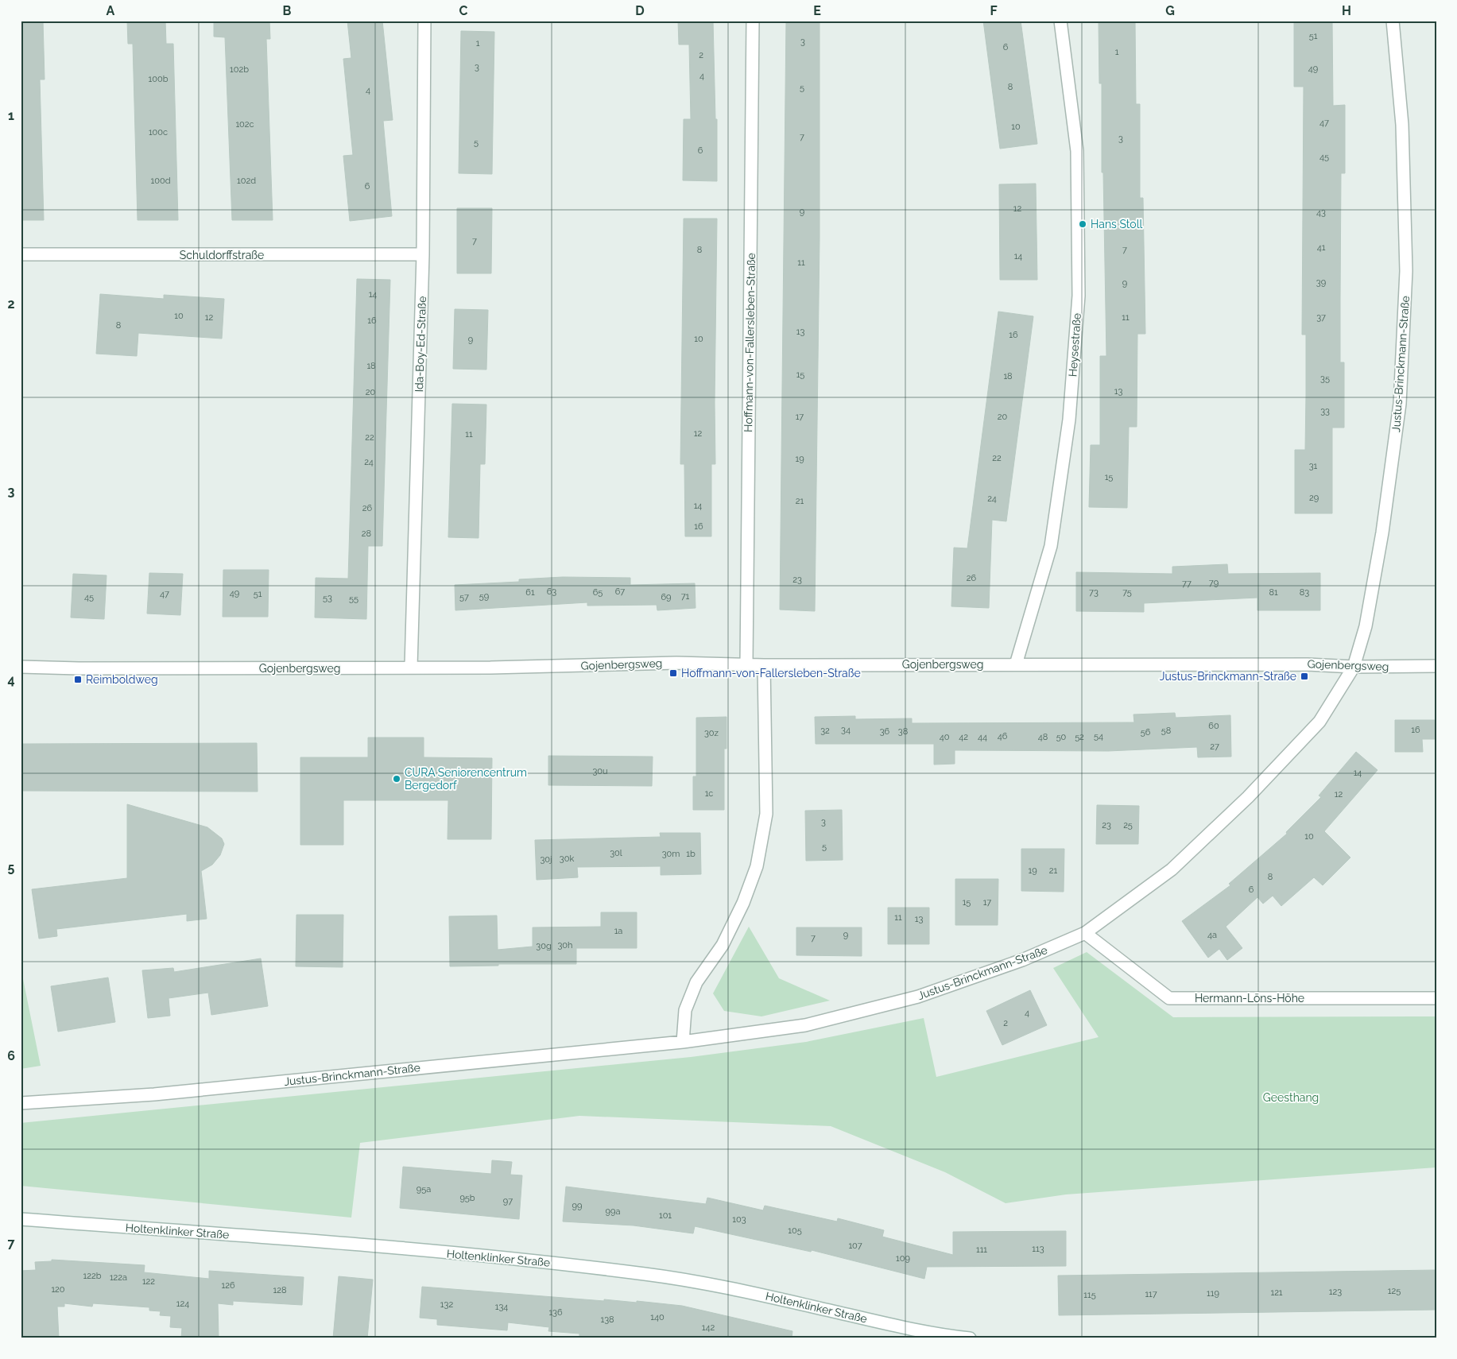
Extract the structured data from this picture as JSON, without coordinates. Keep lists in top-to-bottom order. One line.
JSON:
{"streets":{"street":["Schuldorffstraße","Hoffmann-von-Fallersleben-Straße","Ida-Boy-Ed-Straße","Heysestraße","Justus-Brinckmann-Straße","Gojenbergsweg","Hermann-Löns-Höhe","Holtenklinker Straße"]},"crossings":[["Schuldorffstraße","Ida-Boy-Ed-Straße"],["Hoffmann-von-Fallersleben-Straße","Gojenbergsweg"],["Ida-Boy-Ed-Straße","Gojenbergsweg"],["Heysestraße","Gojenbergsweg"],["Justus-Brinckmann-Straße","Gojenbergsweg"],["Justus-Brinckmann-Straße","Hermann-Löns-Höhe"]],"parks":["Geesthang"],"places":{"other":["Hans Stoll","CURA Seniorencentrum Bergedorf"],"transit":["Hoffmann-von-Fallersleben-Straße","Justus-Brinckmann-Straße","Reimboldweg"]},"house_numbers":["51","3","1","6","1","2","3","49","102b","4","100b","8","5","4","47","102c","10","100c","7","3","5","6","45","100d","102d","6","12","9","43","7","41","8","7","14","11","39","9","14","10","12","11","37","16","8","13","16","10","9","18","15","18","35","13","20","33","17","20","12","11","22","22","19","24","31","15","29","24","21","14","26","16","28","26","23","79","77","63","67","61","65","73","75","81","83","49","47","51","59","71","45","57","69","53","55","60","34","16","32","58","36","38","56","30z","46","54","40","42","44","48","50","52","27","30u","14","1c","12","3","23","25","10","5","30l","30m","1b","30k","30j","19","21","8","6","15","17","11","13","1a","9","4a","7","30h","30g","4","2","95a","95b","97","99","99a","101","103","105","107","113","111","109","122b","122a","122","126","120","128","125","123","121","119","117","115","124","132","134","136","140","138","142"],"grid":{"columns":["A","B","C","D","E","F","G","H"],"rows":["1","2","3","4","5","6","7"]}}
